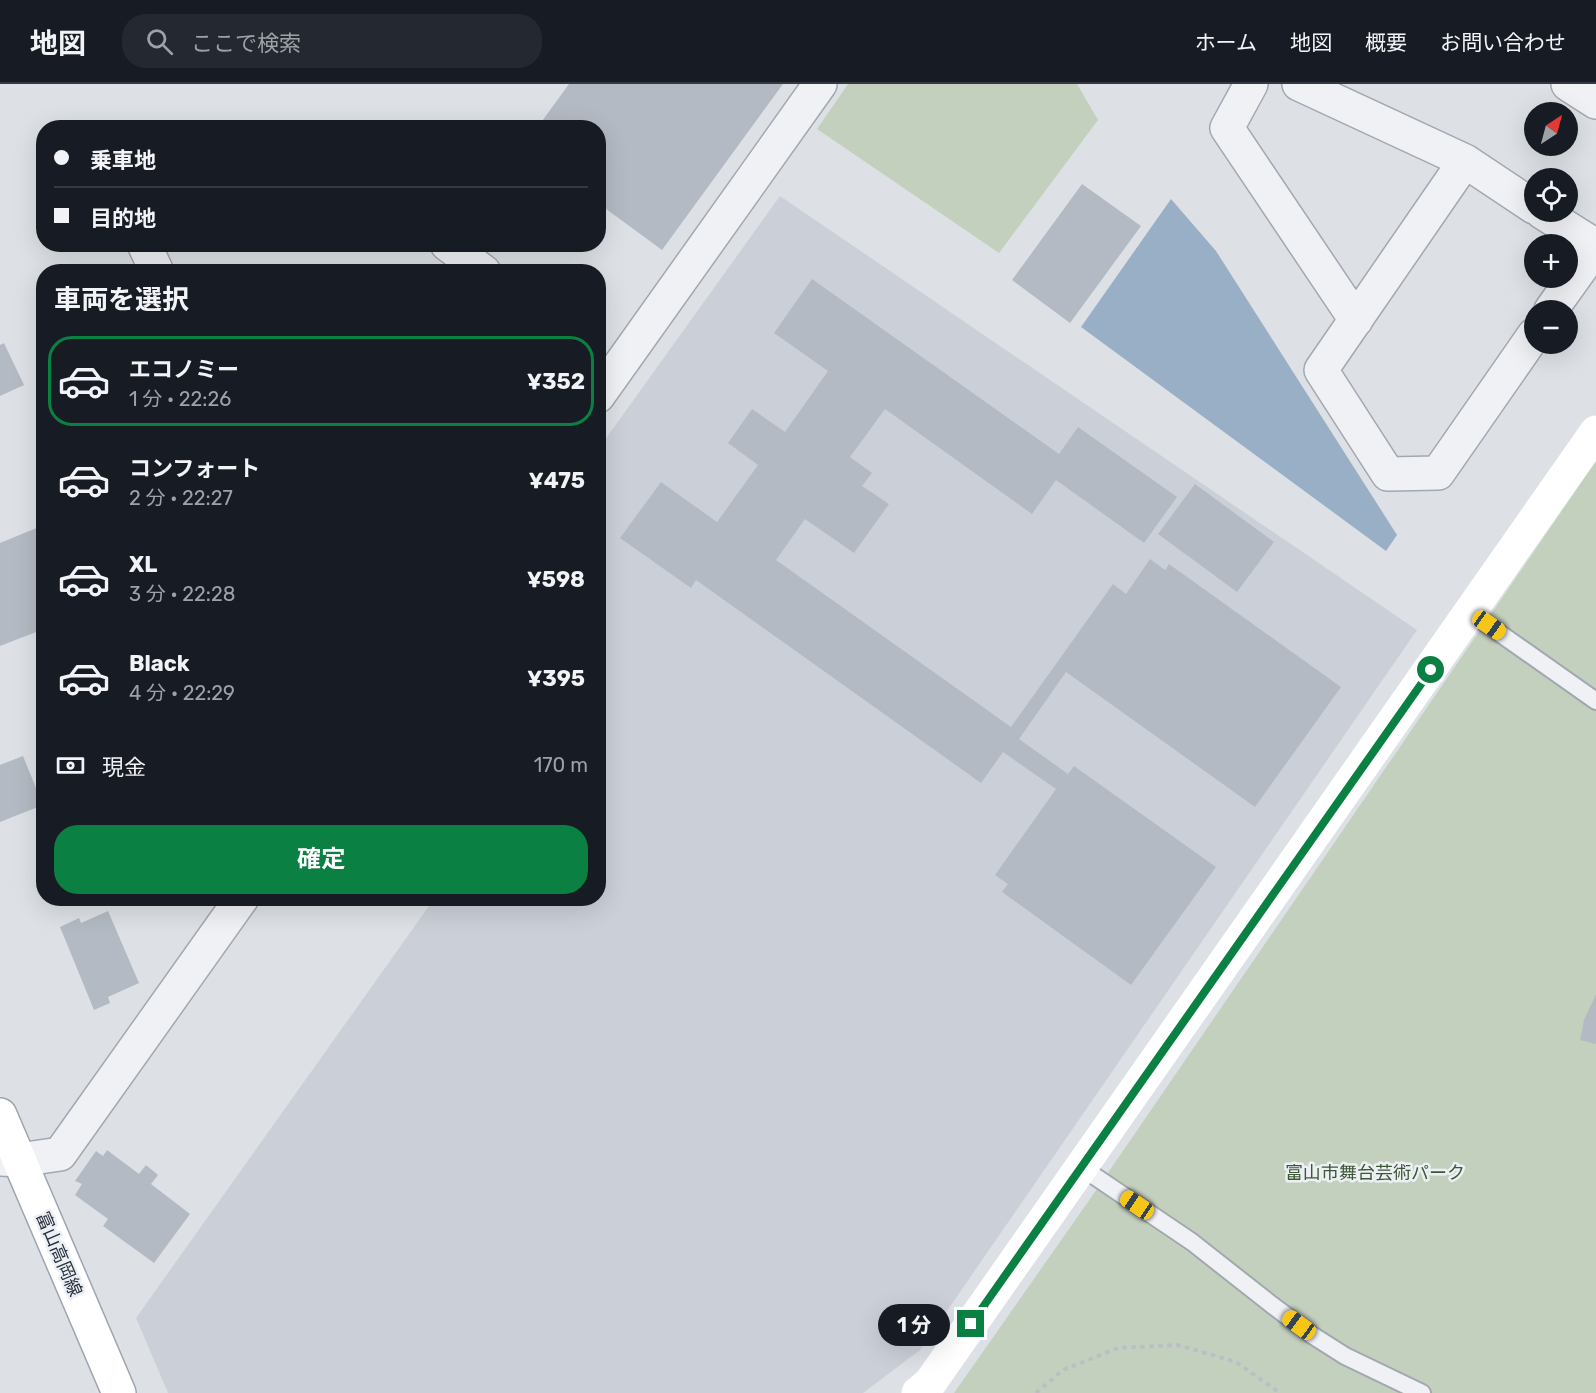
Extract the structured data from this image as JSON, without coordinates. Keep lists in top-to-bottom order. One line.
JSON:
{"streets":{"street":["富山高岡線"]},"parks":["富山市舞台芸術パーク"],"north":"top right","page":{"header":"地図","search":"ここで検索","nav":["ホーム","地図","概要","お問い合わせ"],"map_buttons":["+","−"],"banner":["乗車地","目的地"],"heading":"車両を選択","list":[{"name":"エコノミー","note":"1 分 · 22:26","value":"¥352"},{"name":"コンフォート","note":"2 分 · 22:27","value":"¥475"},{"name":"XL","note":"3 分 · 22:28","value":"¥598"},{"name":"Black","note":"4 分 · 22:29","value":"¥395"}],"pay":["現金","170 m"],"buttons":"確定","bubble":"1 分"}}
